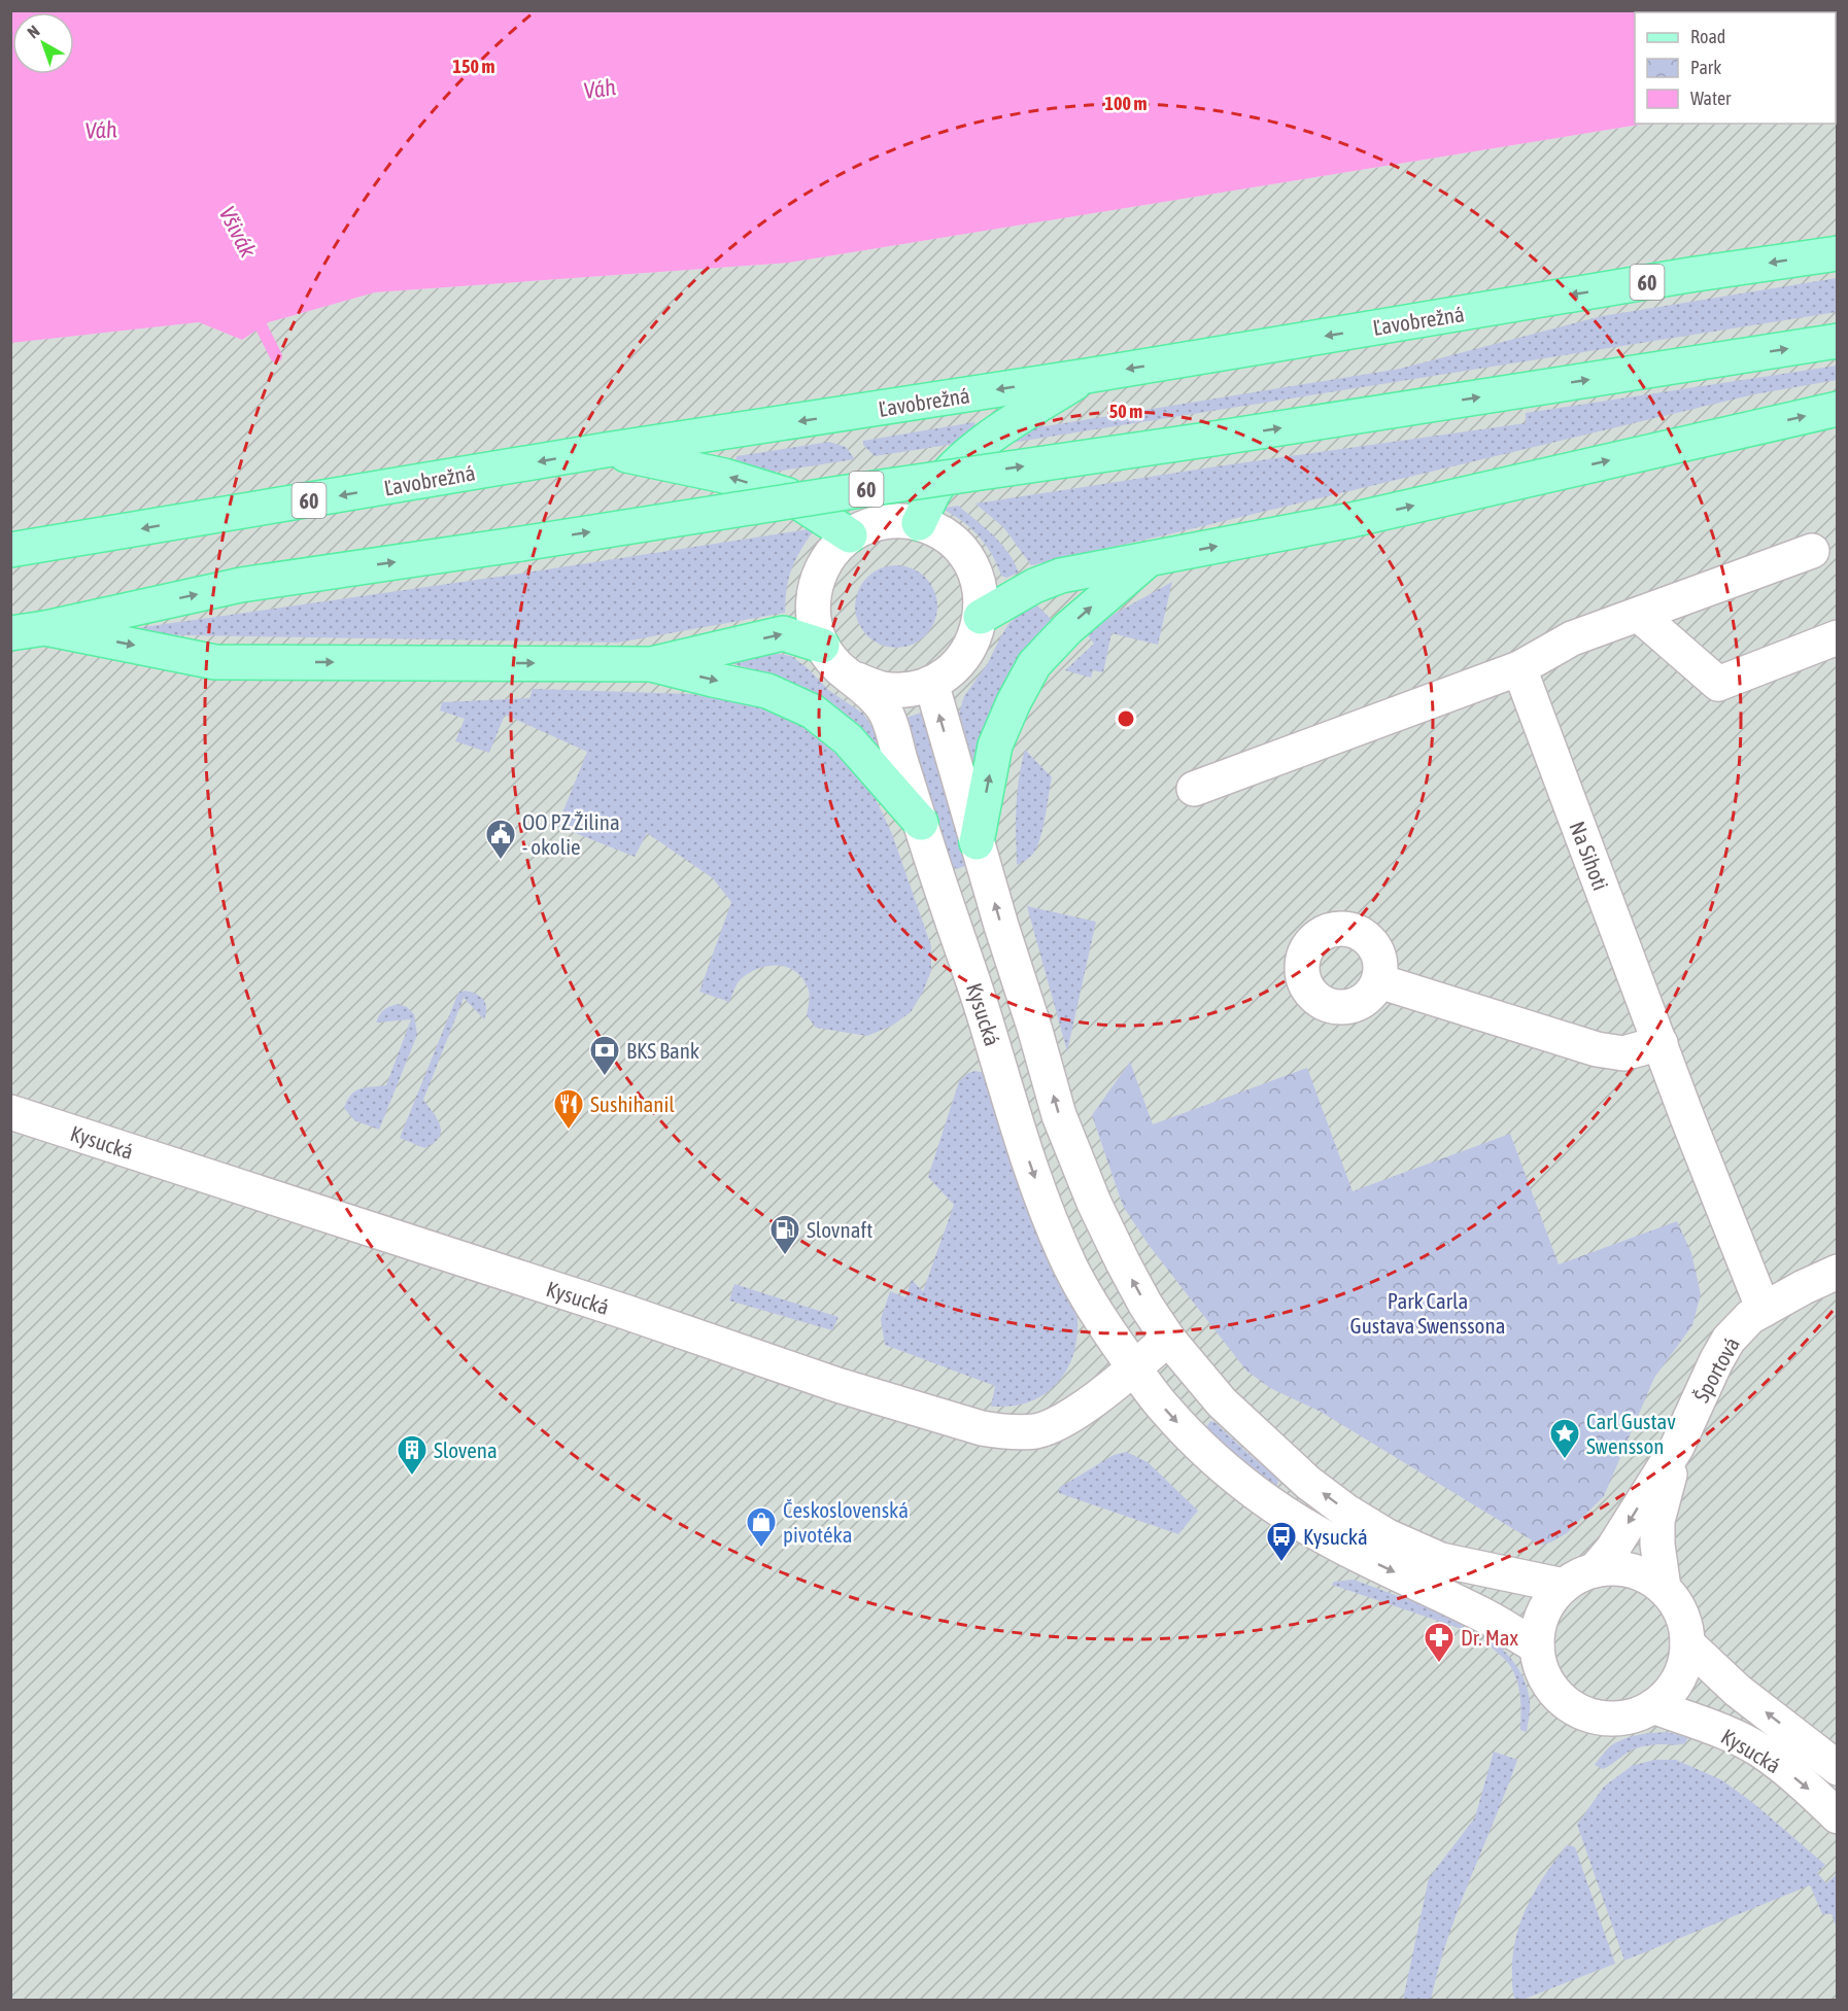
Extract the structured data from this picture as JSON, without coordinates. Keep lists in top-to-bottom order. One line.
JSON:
{"streets":{"main road":["60","Ľavobrežná"],"street":["Na Sihoti","Kysucká","Športová"]},"crossings":[["Na Sihoti","Športová"],["Kysucká","Športová"]],"water":["Váh","Všivák"],"parks":["Park Carla Gustava Swenssona"],"places":{"public building":["OO PZ Žilina - okolie"],"bank":["BKS Bank"],"restaurant":["Sushihanil"],"fuel station":["Slovnaft"],"place":["Carl Gustav Swensson"],"building":["Slovena"],"shop":["Československá pivotéka"],"bus stop":["Kysucká"],"pharmacy":["Dr. Max"]},"legend":["Road","Park","Water"],"north":"top left","rings":["150 m","100 m","50 m"]}
